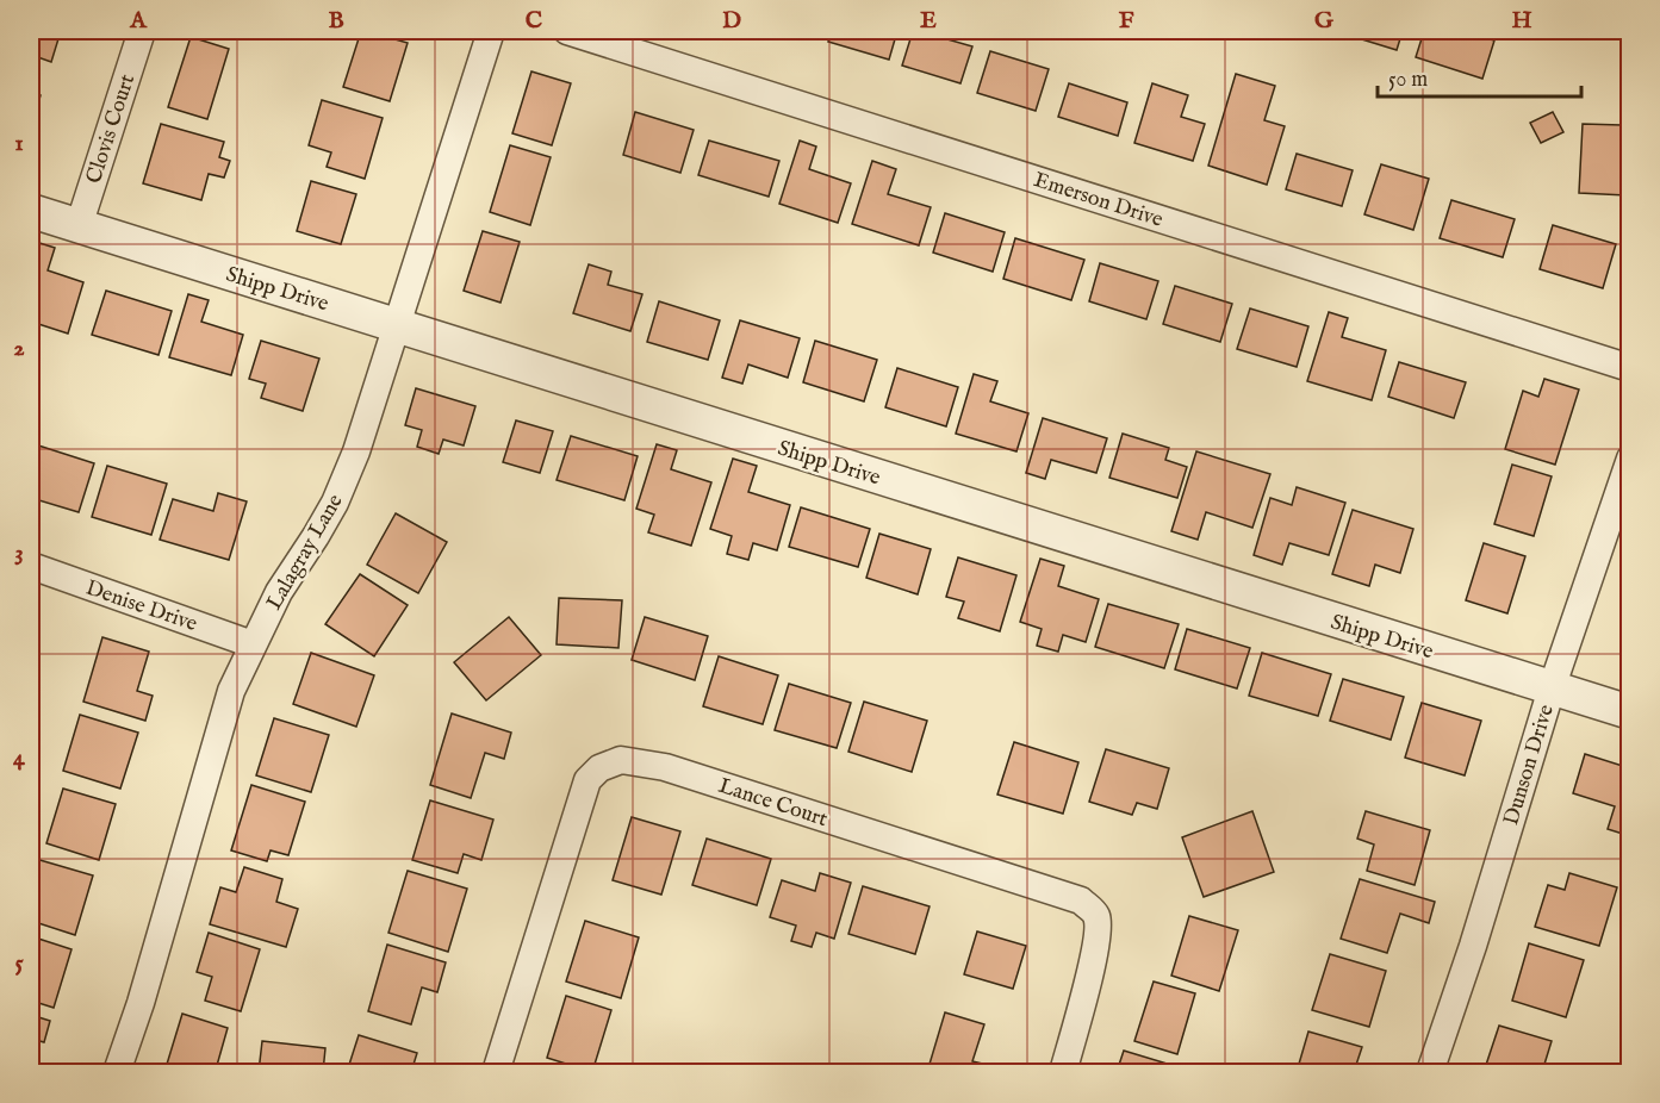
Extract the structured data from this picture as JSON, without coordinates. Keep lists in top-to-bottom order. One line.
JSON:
{"streets":{"street":["Clovis Court","Emerson Drive","Shipp Drive","Lalagray Lane","Denise Drive","Dunson Drive","Lance Court"]},"crossings":[["Clovis Court","Shipp Drive"],["Shipp Drive","Lalagray Lane"],["Shipp Drive","Dunson Drive"],["Lalagray Lane","Denise Drive"]],"scale_bar":"50 m","grid":{"columns":["A","B","C","D","E","F","G","H"],"rows":["1","2","3","4","5"]}}
